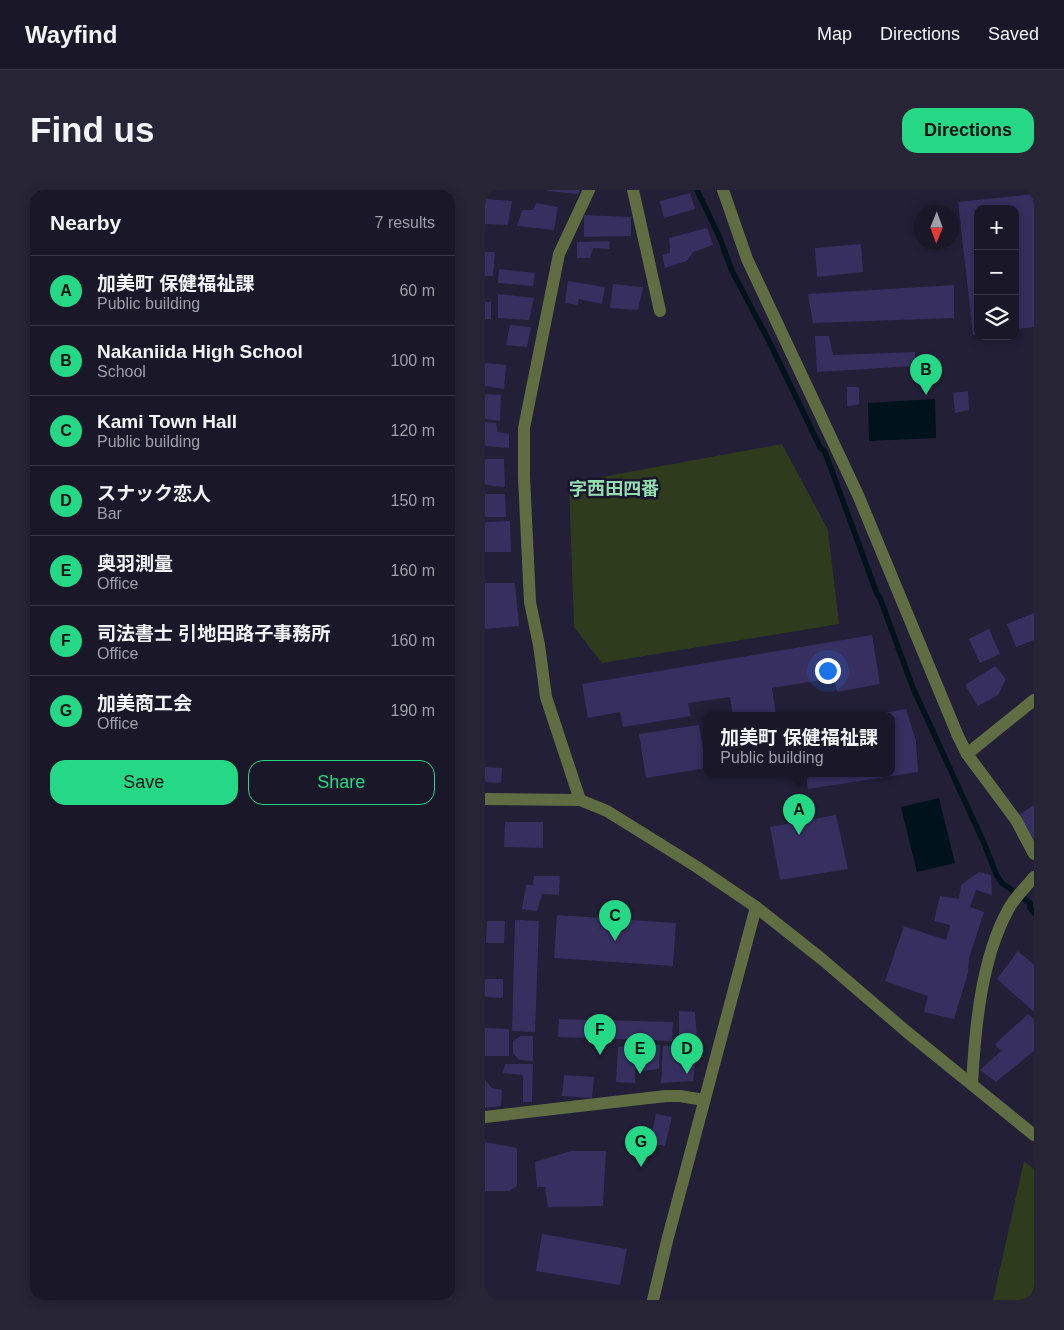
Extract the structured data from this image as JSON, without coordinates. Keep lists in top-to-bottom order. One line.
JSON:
{"districts":["字西田四番"],"north":"bottom","page":{"header":"Wayfind","nav":["Map","Directions","Saved"],"buttons":["Directions",["Save","Share"]],"title":"Find us","heading":["Nearby","7 results"],"map_buttons":["+","−"],"list":[{"mark":"A","name":"加美町 保健福祉課","note":"Public building","value":"60 m"},{"mark":"B","name":"Nakaniida High School","note":"School","value":"100 m"},{"mark":"C","name":"Kami Town Hall","note":"Public building","value":"120 m"},{"mark":"D","name":"スナック恋人","note":"Bar","value":"150 m"},{"mark":"E","name":"奥羽測量","note":"Office","value":"160 m"},{"mark":"F","name":"司法書士 引地田路子事務所","note":"Office","value":"160 m"},{"mark":"G","name":"加美商工会","note":"Office","value":"190 m"}],"pins":["B","A","C","F","D","E","G"],"popup":["加美町 保健福祉課","Public building"]}}
